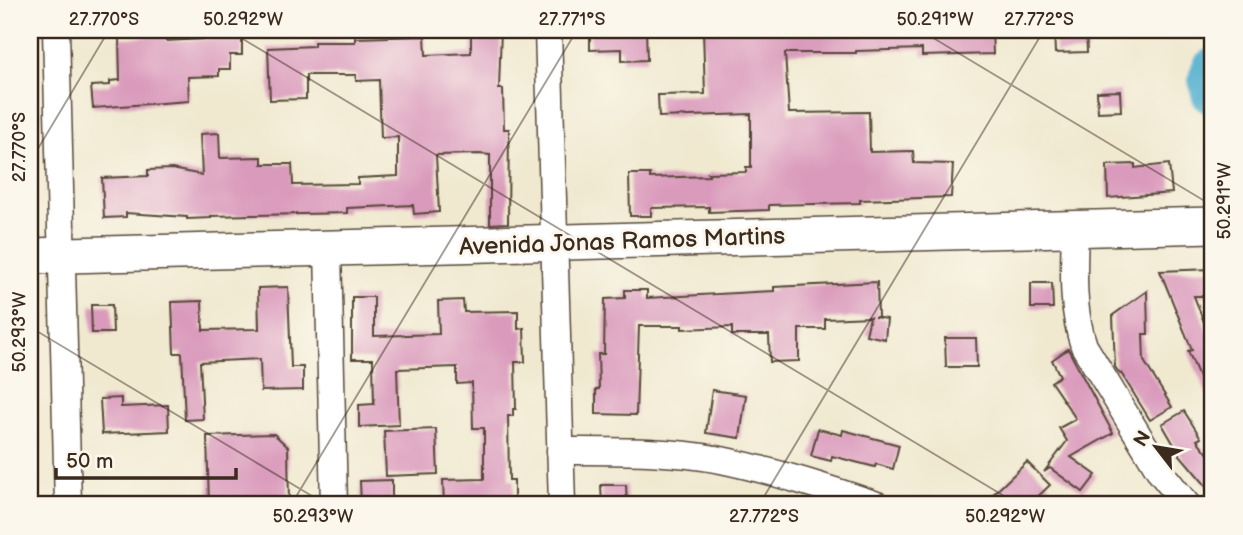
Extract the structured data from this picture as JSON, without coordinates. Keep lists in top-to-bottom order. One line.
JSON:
{"streets":{"main road":["Avenida Jonas Ramos Martins"]},"scale_bar":"50 m","north":"top left","coordinates":["27.770°S","50.292°W","27.771°S","50.291°W","27.772°S","50.293°W"]}
